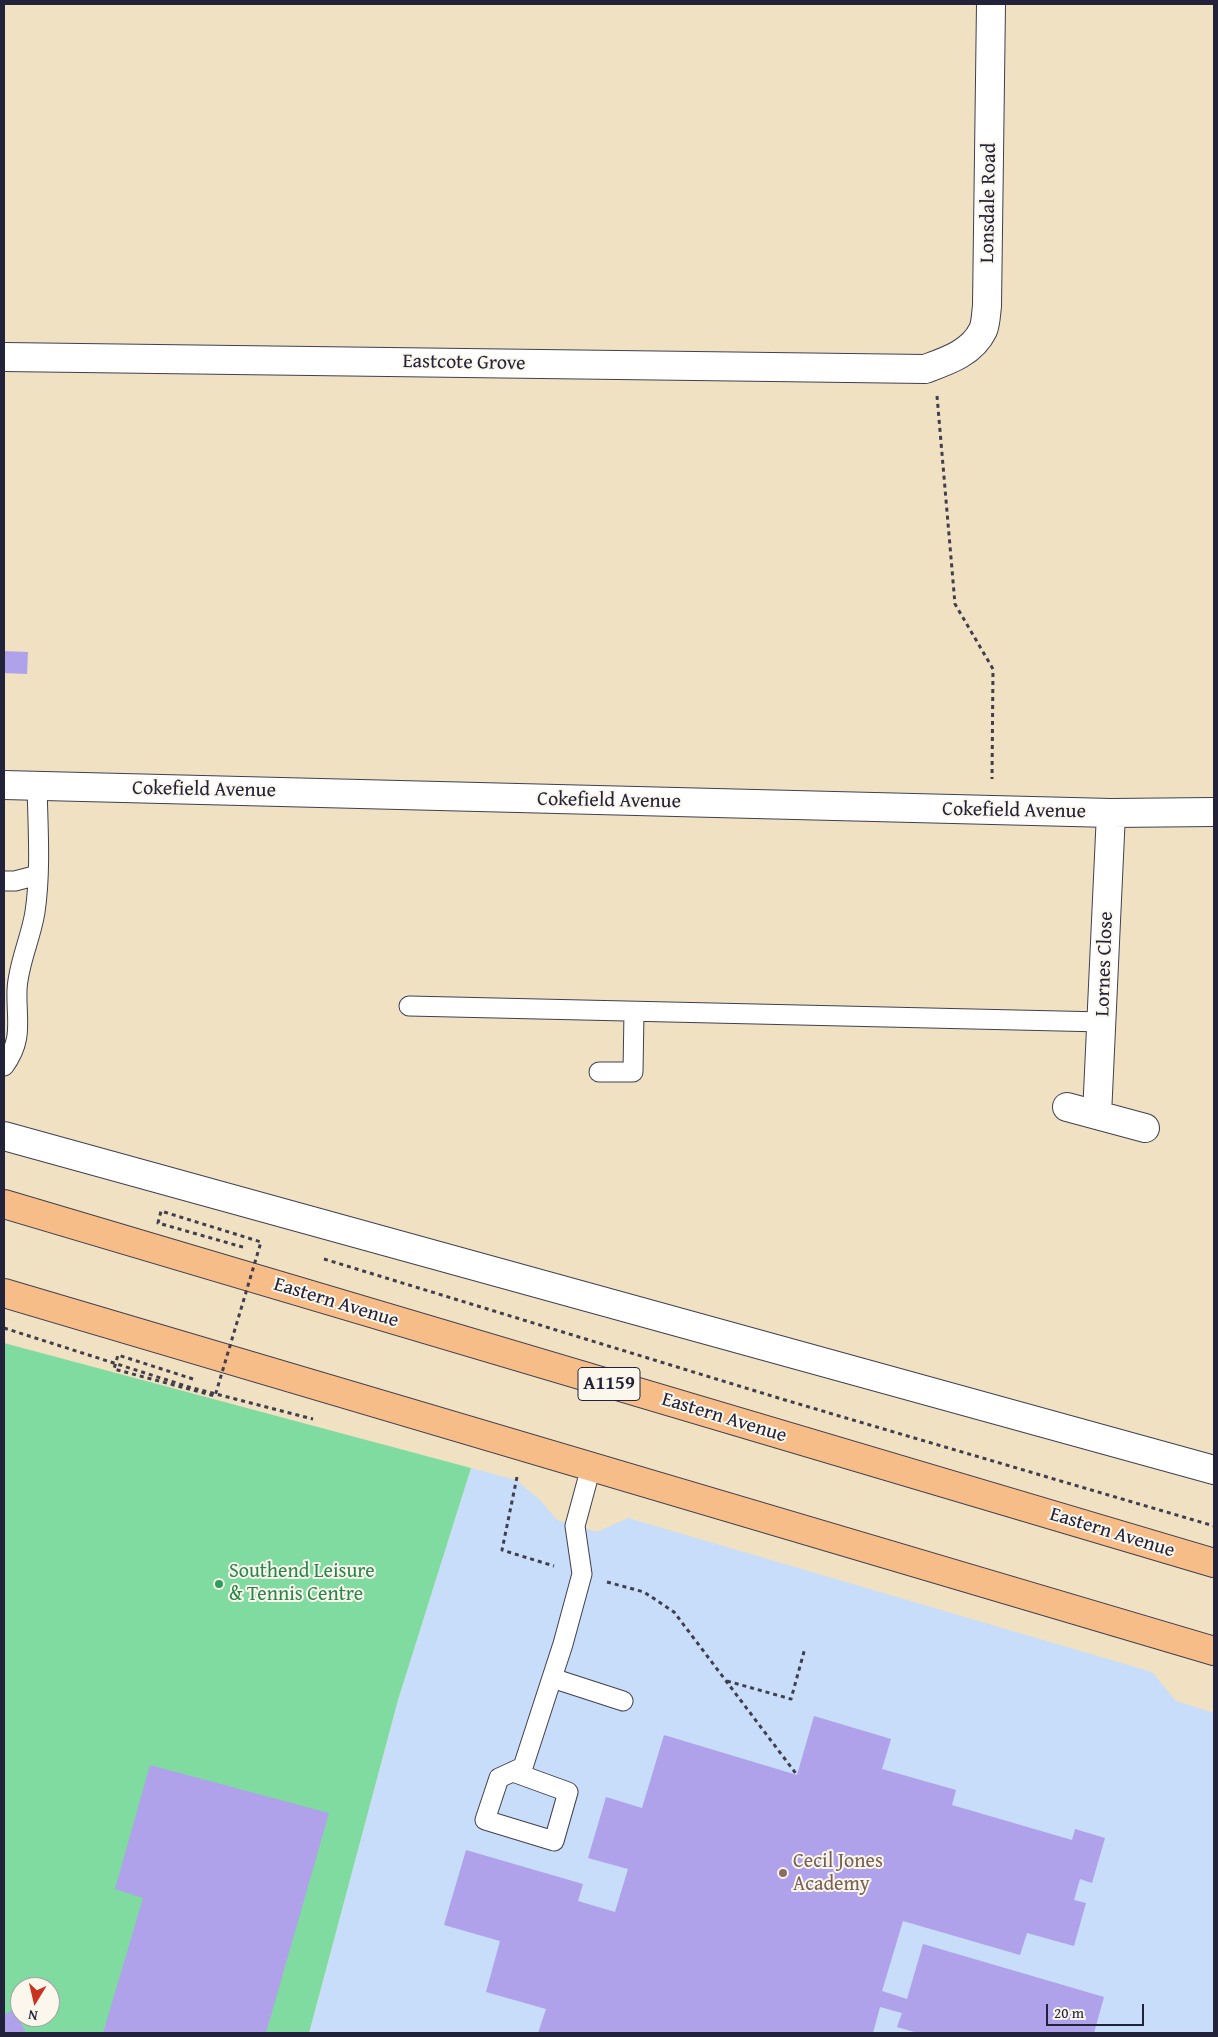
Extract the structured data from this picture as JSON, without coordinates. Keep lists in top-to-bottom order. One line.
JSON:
{"streets":{"main road":["Eastern Avenue","A1159"],"street":["Lonsdale Road","Eastcote Grove","Cokefield Avenue","Lornes Close"]},"crossings":[["Lonsdale Road","Eastcote Grove"],["Cokefield Avenue","Lornes Close"]],"places":["Southend Leisure & Tennis Centre","Cecil Jones Academy"],"scale_bar":"20 m","north":"bottom"}
